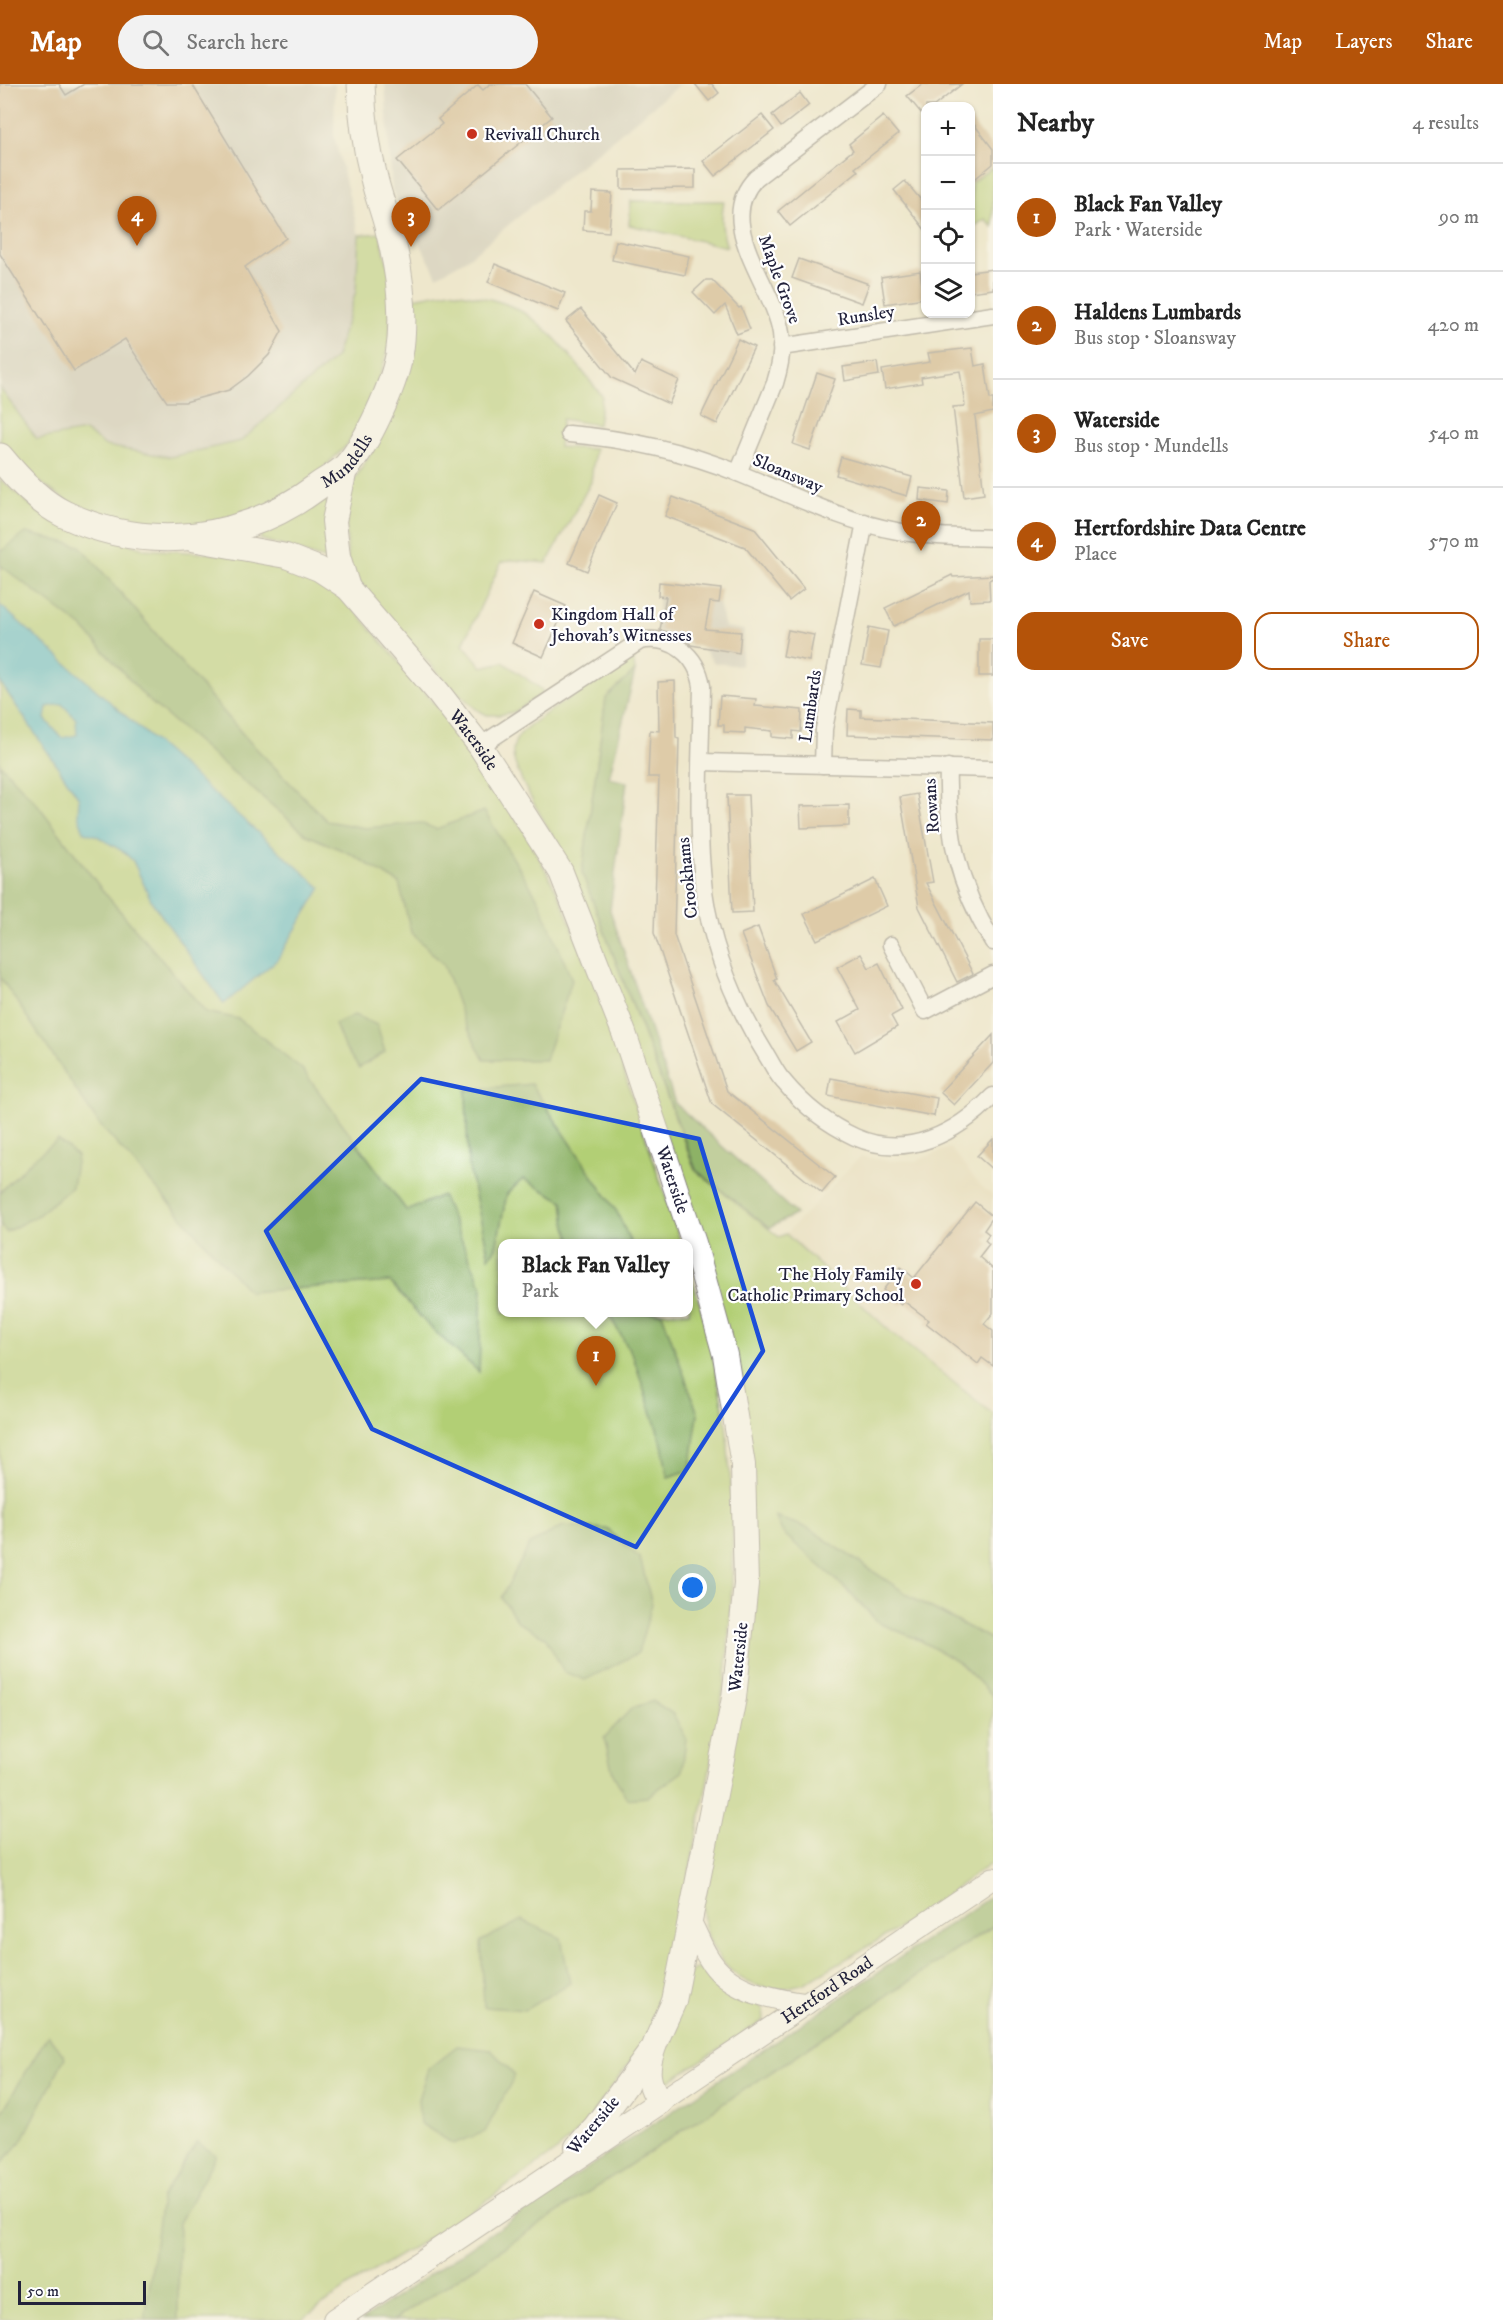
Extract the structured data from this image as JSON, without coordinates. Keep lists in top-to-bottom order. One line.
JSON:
{"streets":{"main road":["Mundells","Waterside"],"street":["Maple Grove","Runsley","Sloansway","Lumbards","Rowans","Crookhams","Hertford Road"]},"crossings":[["Maple Grove","Runsley"],["Maple Grove","Sloansway"],["Mundells","Waterside"],["Sloansway","Lumbards"],["Lumbards","Rowans"],["Waterside","Crookhams"],["Waterside","Hertford Road"]],"places":["Revivall Church","Kingdom Hall of Jehovah's Witnesses","The Holy Family Catholic Primary School"],"scale_bar":"50 m","page":{"header":"Map","search":"Search here","nav":["Map","Layers","Share"],"heading":["Nearby","4 results"],"map_buttons":["+","−"],"list":[{"mark":"1","name":"Black Fan Valley","note":"Park · Waterside","value":"90 m"},{"mark":"2","name":"Haldens Lumbards","note":"Bus stop · Sloansway","value":"420 m"},{"mark":"3","name":"Waterside","note":"Bus stop · Mundells","value":"540 m"},{"mark":"4","name":"Hertfordshire Data Centre","note":"Place","value":"570 m"}],"pins":["4","3","2","1"],"buttons":["Save","Share"],"popup":["Black Fan Valley","Park"],"scale":"50 m"}}
